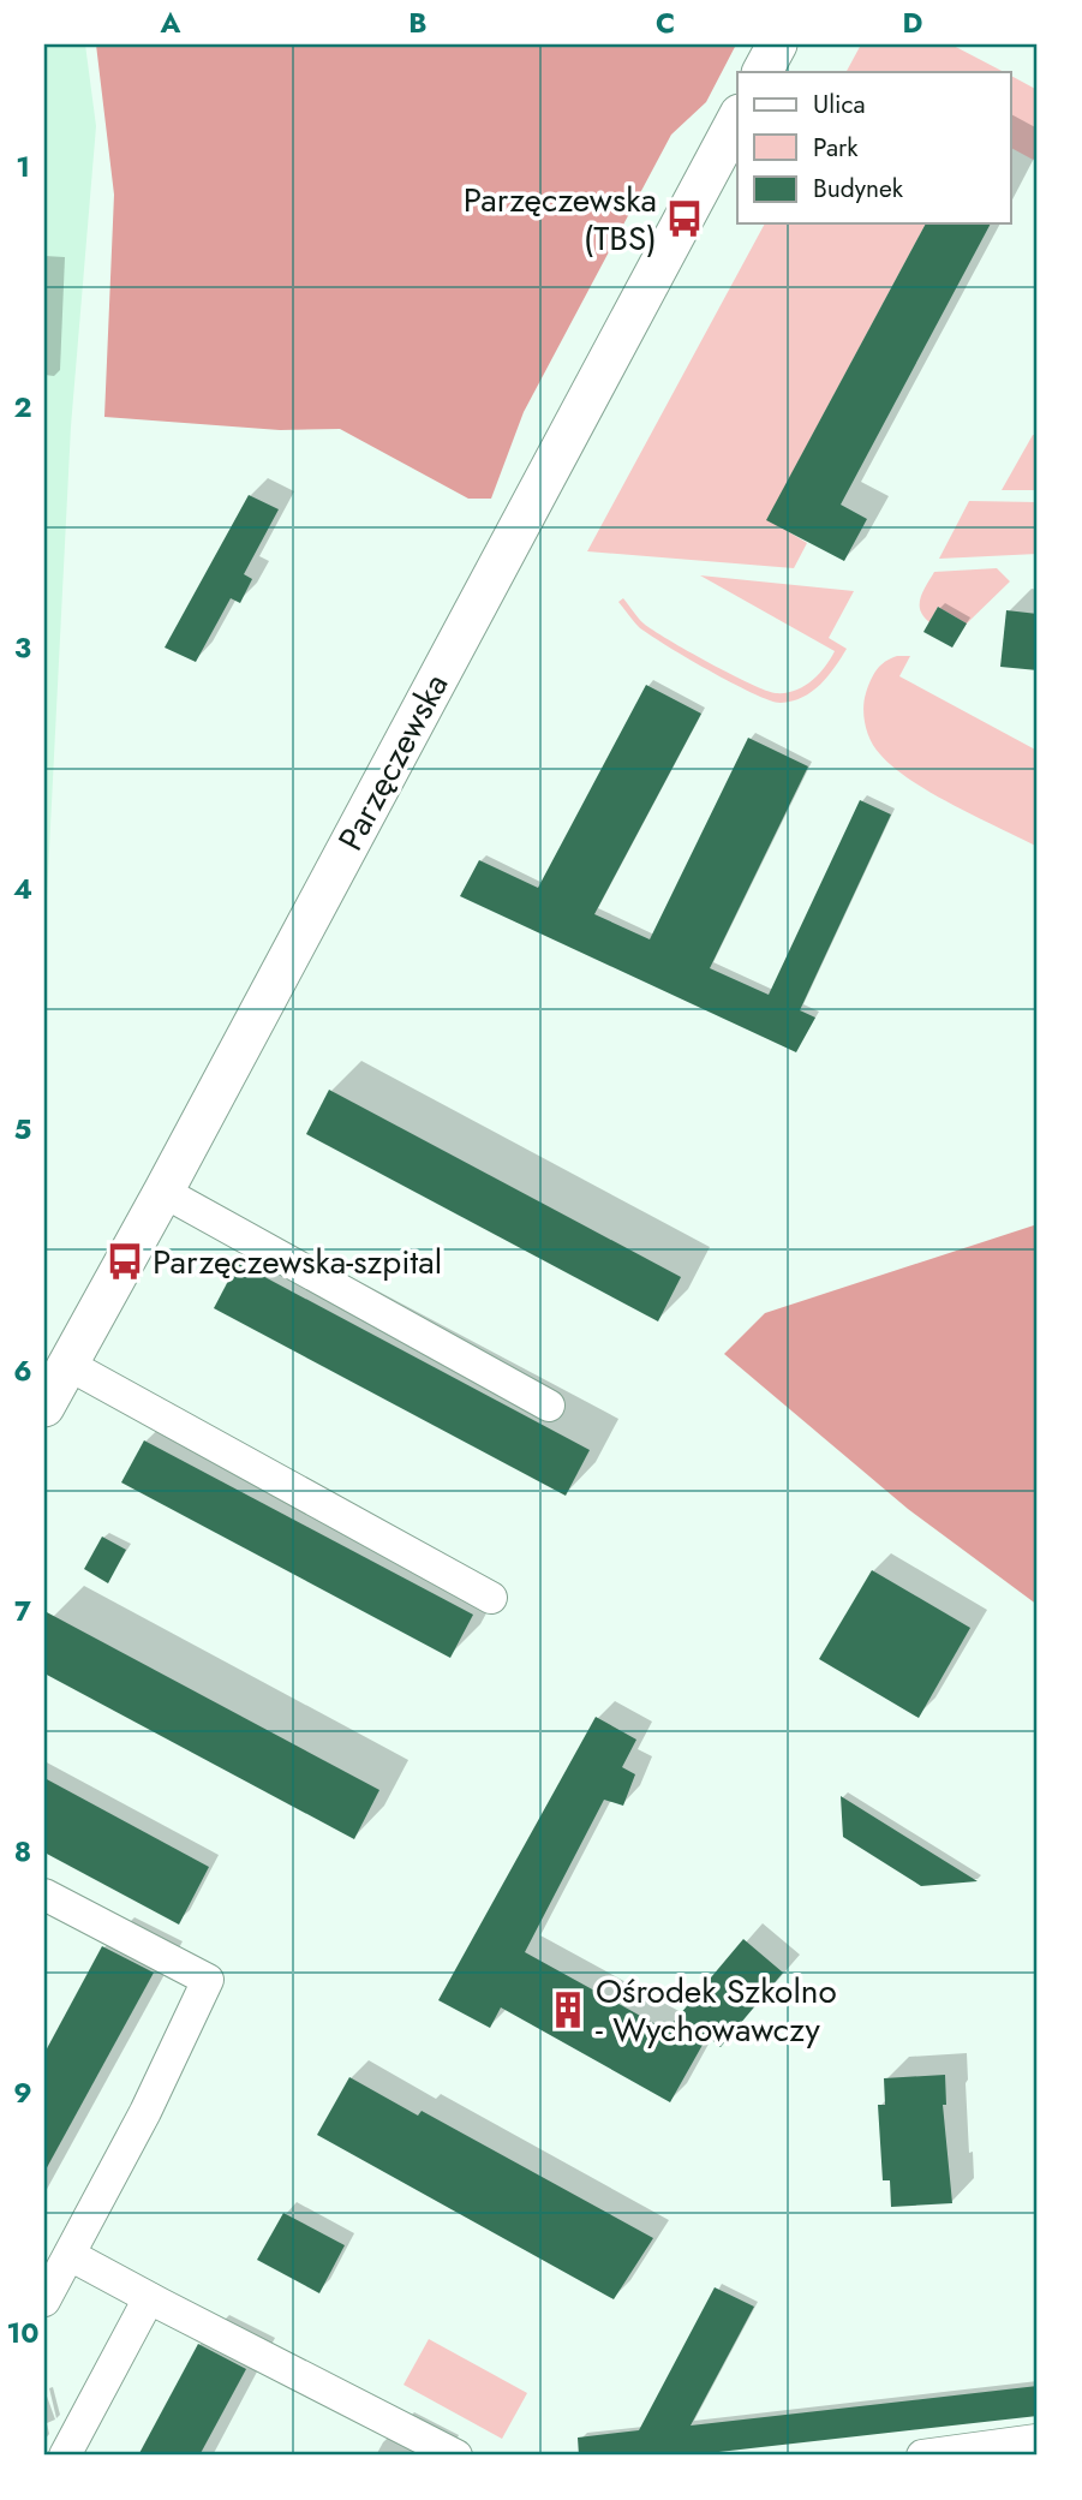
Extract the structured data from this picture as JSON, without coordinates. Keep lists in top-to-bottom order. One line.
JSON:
{"streets":{"street":["Parzęczewska"]},"places":{"bus stop":["Parzęczewska (TBS)","Parzęczewska-szpital"],"building":["Ośrodek Szkolno - Wychowawczy"]},"legend":["Ulica","Park","Budynek"],"grid":{"columns":["A","B","C","D"],"rows":["1","2","3","4","5","6","7","8","9","10"]}}
